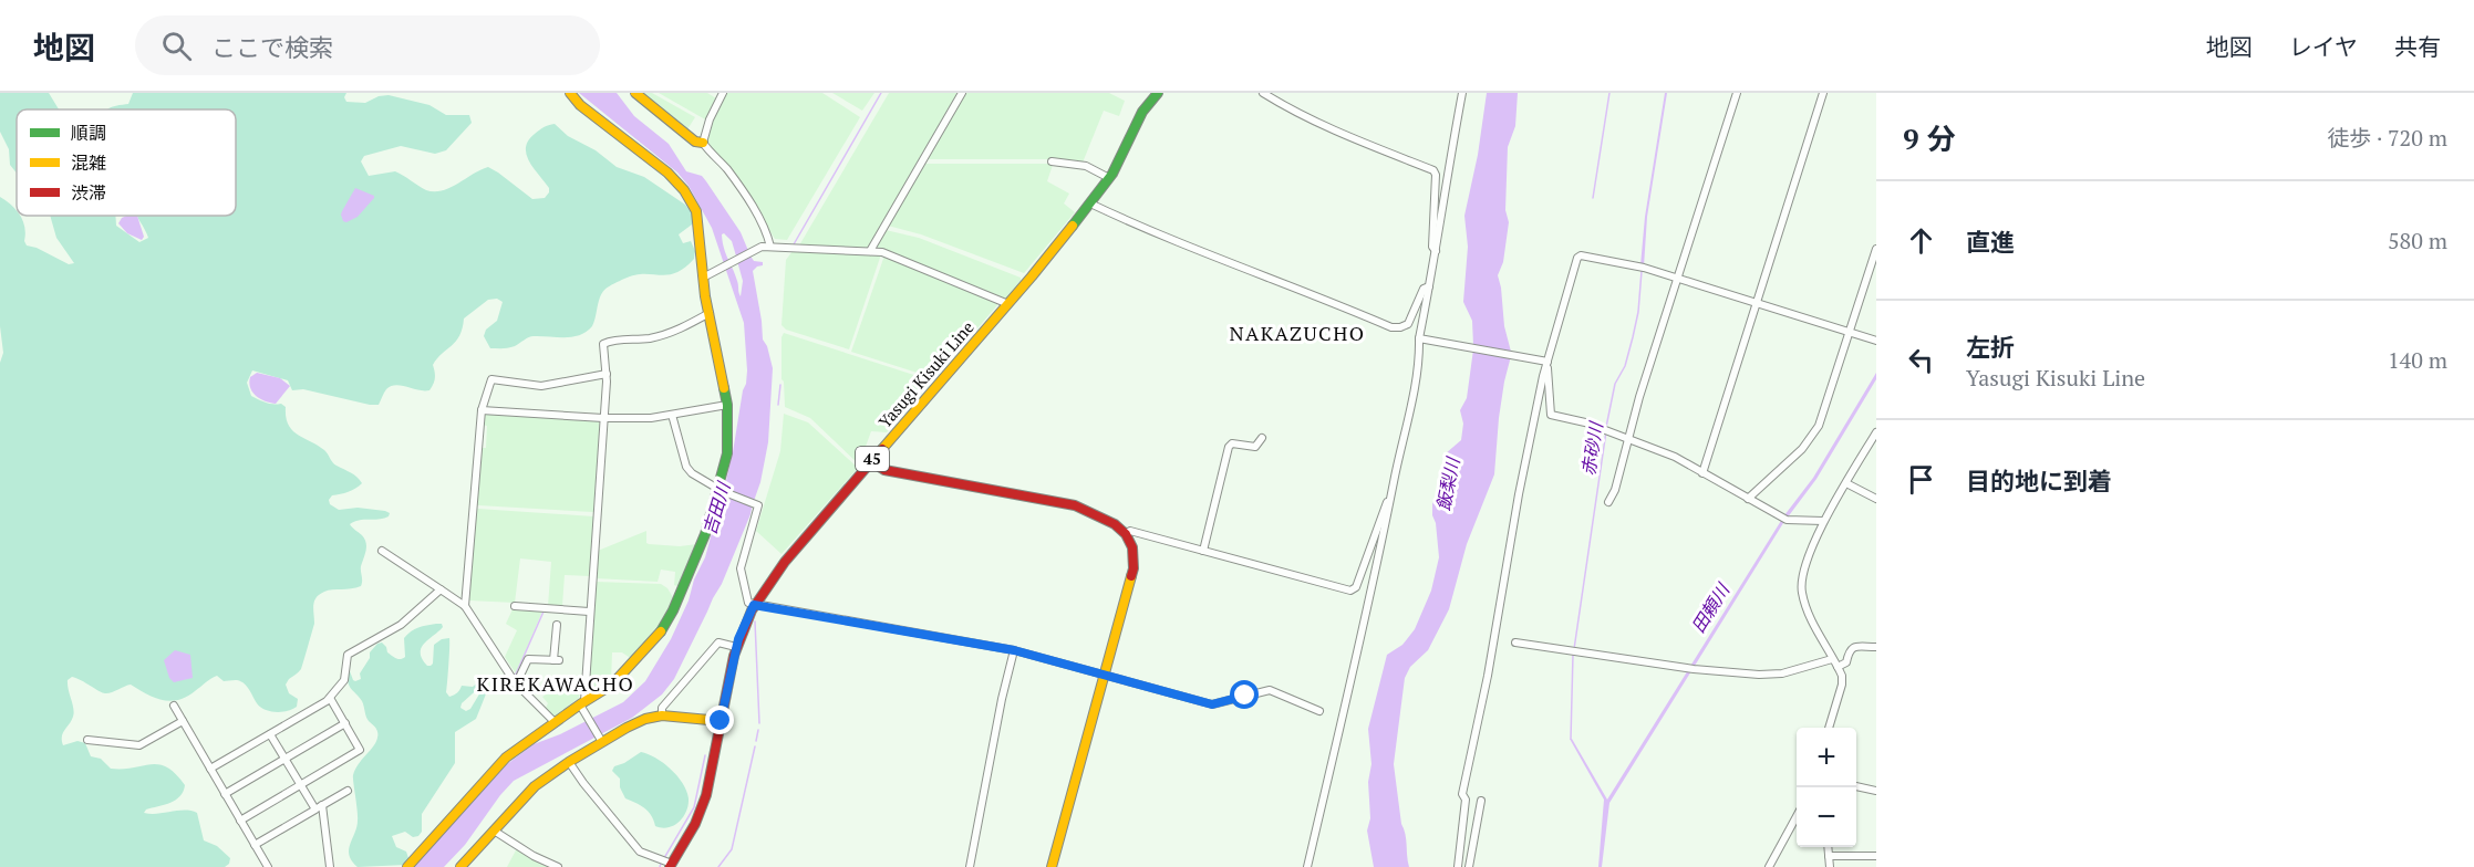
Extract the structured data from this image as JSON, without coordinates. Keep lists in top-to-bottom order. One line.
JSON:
{"streets":{"street":["Yasugi Kisuki Line","45"]},"districts":["NAKAZUCHO","KIREKAWACHO"],"water":["赤砂川","飯梨川","吉田川","田頼川"],"legend":["順調","混雑","渋滞"],"page":{"header":"地図","search":"ここで検索","nav":["地図","レイヤ","共有"],"heading":["9 分","徒歩 · 720 m"],"list":[["直進","580 m"],["左折","Yasugi Kisuki Line","140 m"],"目的地に到着"],"map_buttons":["+","−"]}}
